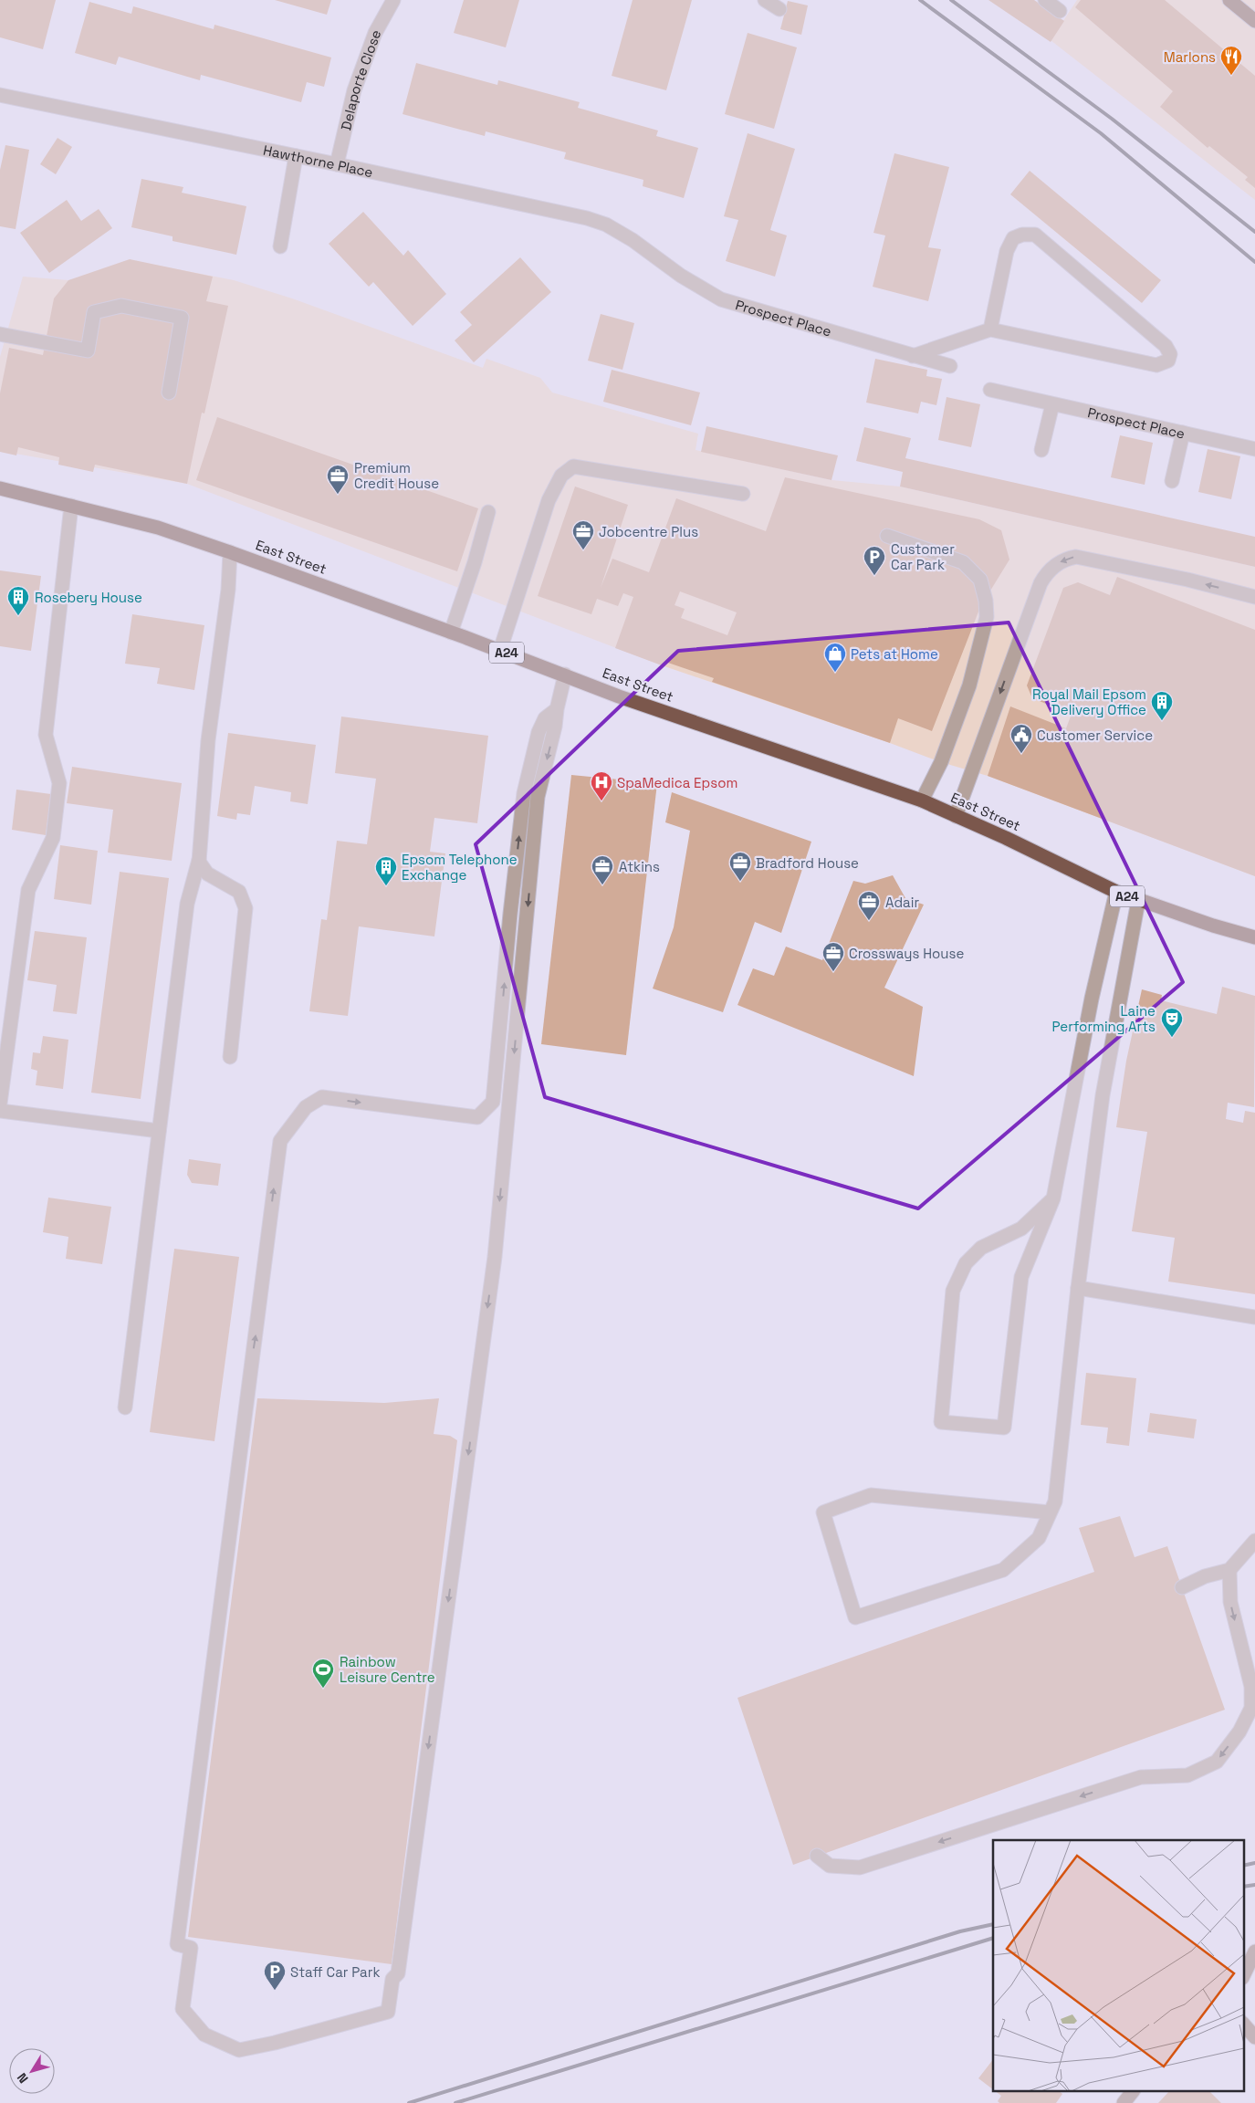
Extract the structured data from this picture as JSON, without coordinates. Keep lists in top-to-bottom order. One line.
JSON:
{"streets":{"highway":["East Street","A24"],"street":["Delaporte Close","Hawthorne Place","Prospect Place"]},"crossings":[["Delaporte Close","Hawthorne Place"],["Hawthorne Place","Prospect Place"]],"places":{"restaurant":["Marlons"],"office":["Premium Credit House","Jobcentre Plus","Bradford House","Atkins","Adair","Crossways House"],"parking":["Customer Car Park","Staff Car Park"],"building":["Rosebery House","Royal Mail Epsom Delivery Office","Epsom Telephone Exchange"],"shop":["Pets at Home"],"public building":["Customer Service"],"hospital":["SpaMedica Epsom"],"theatre":["Laine Performing Arts"],"sports":["Rainbow Leisure Centre"]},"north":"bottom left"}
